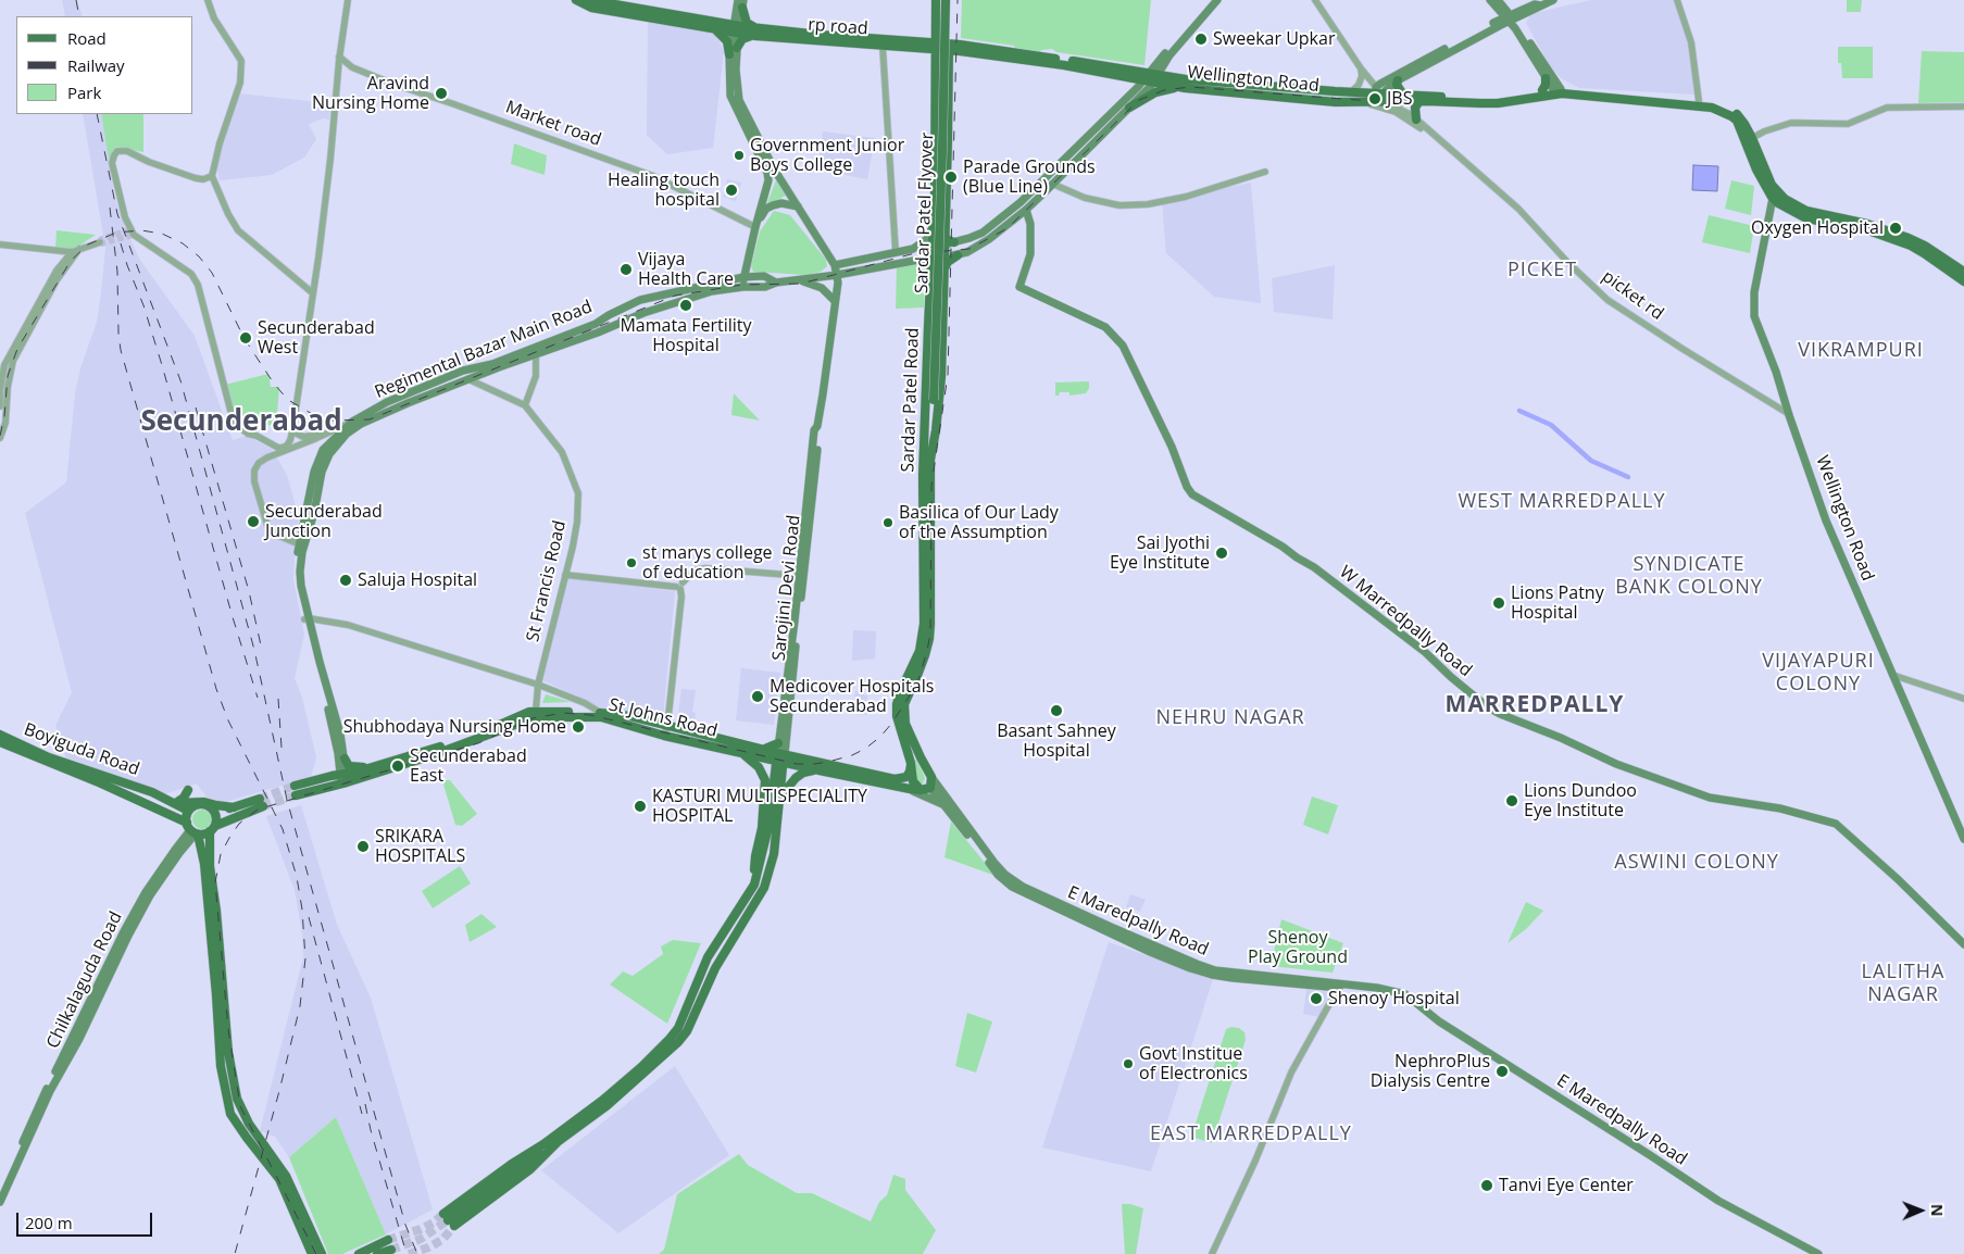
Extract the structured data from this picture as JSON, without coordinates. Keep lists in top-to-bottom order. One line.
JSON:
{"streets":{"main road":["rp road","Wellington Road","Sardar Patel Flyover","Regimental Bazar Main Road","Sardar Patel Road","Sarojini Devi Road","W Marredpally Road","St Johns Road","Boyiguda Road","E Maredpally Road","Chilkalaguda Road"],"street":["Market road","picket rd","St Francis Road"]},"crossings":[["rp road","Sardar Patel Road"],["Wellington Road","picket rd"],["Sardar Patel Flyover","Sardar Patel Road"],["Regimental Bazar Main Road","Sardar Patel Road"],["Regimental Bazar Main Road","St Francis Road"],["Regimental Bazar Main Road","Sarojini Devi Road"],["Regimental Bazar Main Road","St Johns Road"],["Sardar Patel Road","St Johns Road"],["Sardar Patel Road","E Maredpally Road"],["St Francis Road","St Johns Road"],["Sarojini Devi Road","St Johns Road"],["St Johns Road","E Maredpally Road"],["Boyiguda Road","Chilkalaguda Road"]],"districts":["PICKET","VIKRAMPURI","Secunderabad","WEST MARREDPALLY","SYNDICATE BANK COLONY","VIJAYAPURI COLONY","MARREDPALLY","NEHRU NAGAR","ASWINI COLONY","LALITHA NAGAR","EAST MARREDPALLY"],"parks":["Shenoy Play Ground"],"places":["Sweekar Upkar","Aravind Nursing Home","JBS","Government Junior Boys College","Parade Grounds (Blue Line)","Healing touch hospital","Oxygen Hospital","Vijaya Health Care","Mamata Fertility Hospital","Secunderabad West","Secunderabad Junction","Basilica of Our Lady of the Assumption","Sai Jyothi Eye Institute","st marys college of education","Saluja Hospital","Lions Patny Hospital","Medicover Hospitals Secunderabad","Basant Sahney Hospital","Shubhodaya Nursing Home","Secunderabad East","Lions Dundoo Eye Institute","KASTURI MULTISPECIALITY HOSPITAL","SRIKARA HOSPITALS","Shenoy Hospital","Govt Institue of Electronics","NephroPlus Dialysis Centre","Tanvi Eye Center"],"legend":["Road","Railway","Park"],"scale_bar":"200 m","north":"right"}
